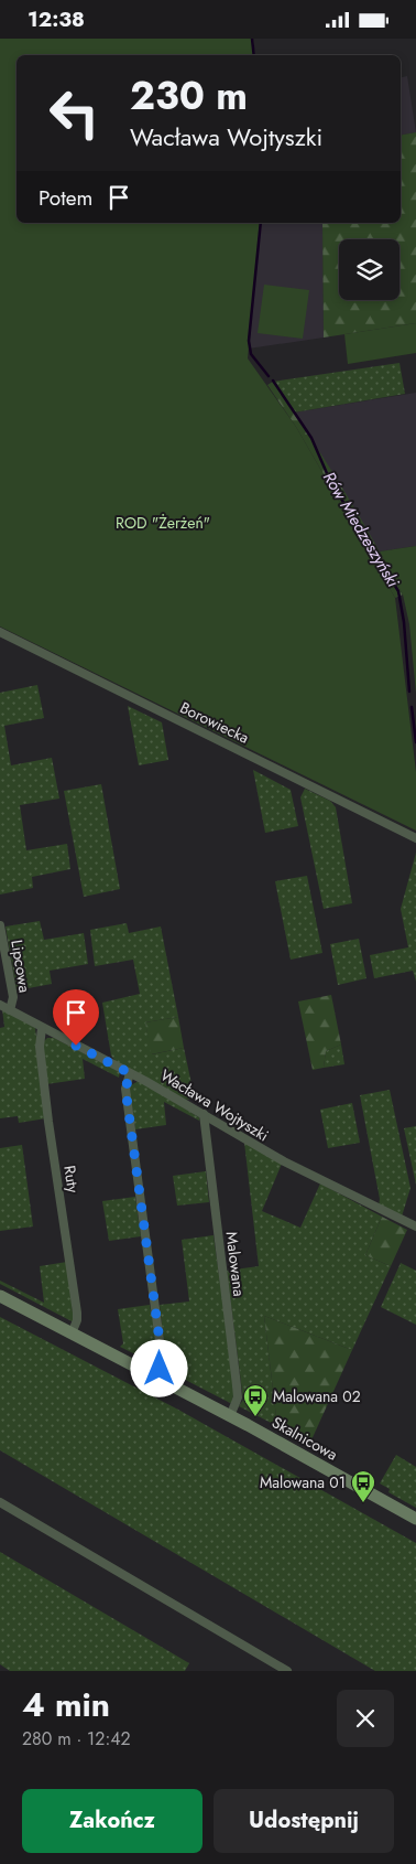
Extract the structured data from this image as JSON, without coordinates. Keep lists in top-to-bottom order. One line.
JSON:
{"streets":{"street":["Borowiecka","Lipcowa","Wacława Wojtyszki","Ruty","Malowana","Skalnicowa"]},"crossings":[["Lipcowa","Wacława Wojtyszki"],["Wacława Wojtyszki","Ruty"],["Wacława Wojtyszki","Malowana"],["Ruty","Skalnicowa"],["Malowana","Skalnicowa"]],"water":["Rów Miedzeszyński"],"parks":["ROD \"Żerżeń\""],"places":{"bus stop":["Malowana 02","Malowana 01"]},"page":{"status":"12:38","turn":["230 m","Wacława Wojtyszki"],"then":"Potem","heading":["4 min","280 m · 12:42"],"buttons":["Zakończ","Udostępnij"]}}
